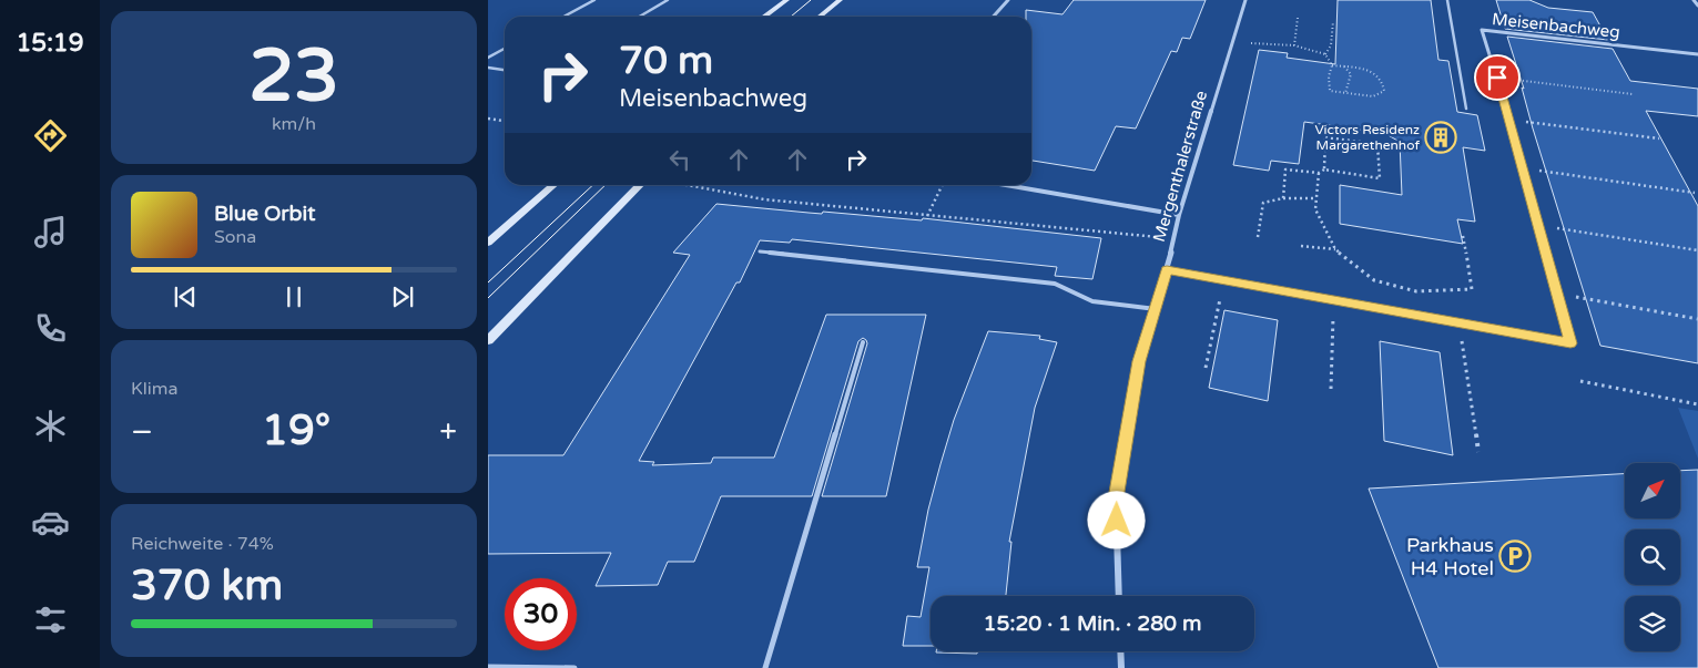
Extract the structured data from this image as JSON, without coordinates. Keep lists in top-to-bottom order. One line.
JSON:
{"streets":{"street":["Meisenbachweg","Mergenthalerstraße"]},"crossings":[["Meisenbachweg","Mergenthalerstraße"]],"places":{"building":["Victors Residenz Margarethenhof"],"parking":["Parkhaus H4 Hotel"]},"north":"top right","page":{"tabs":"15:19","tile":[["23","km/h"],"Klima",["Reichweite · 74%","370 km"]],"turn":["70 m","Meisenbachweg"],"song":["Blue Orbit","Sona"],"heat":["−","19°","+"],"limit":"30","trip":"15:20 · 1 Min. · 280 m"}}
